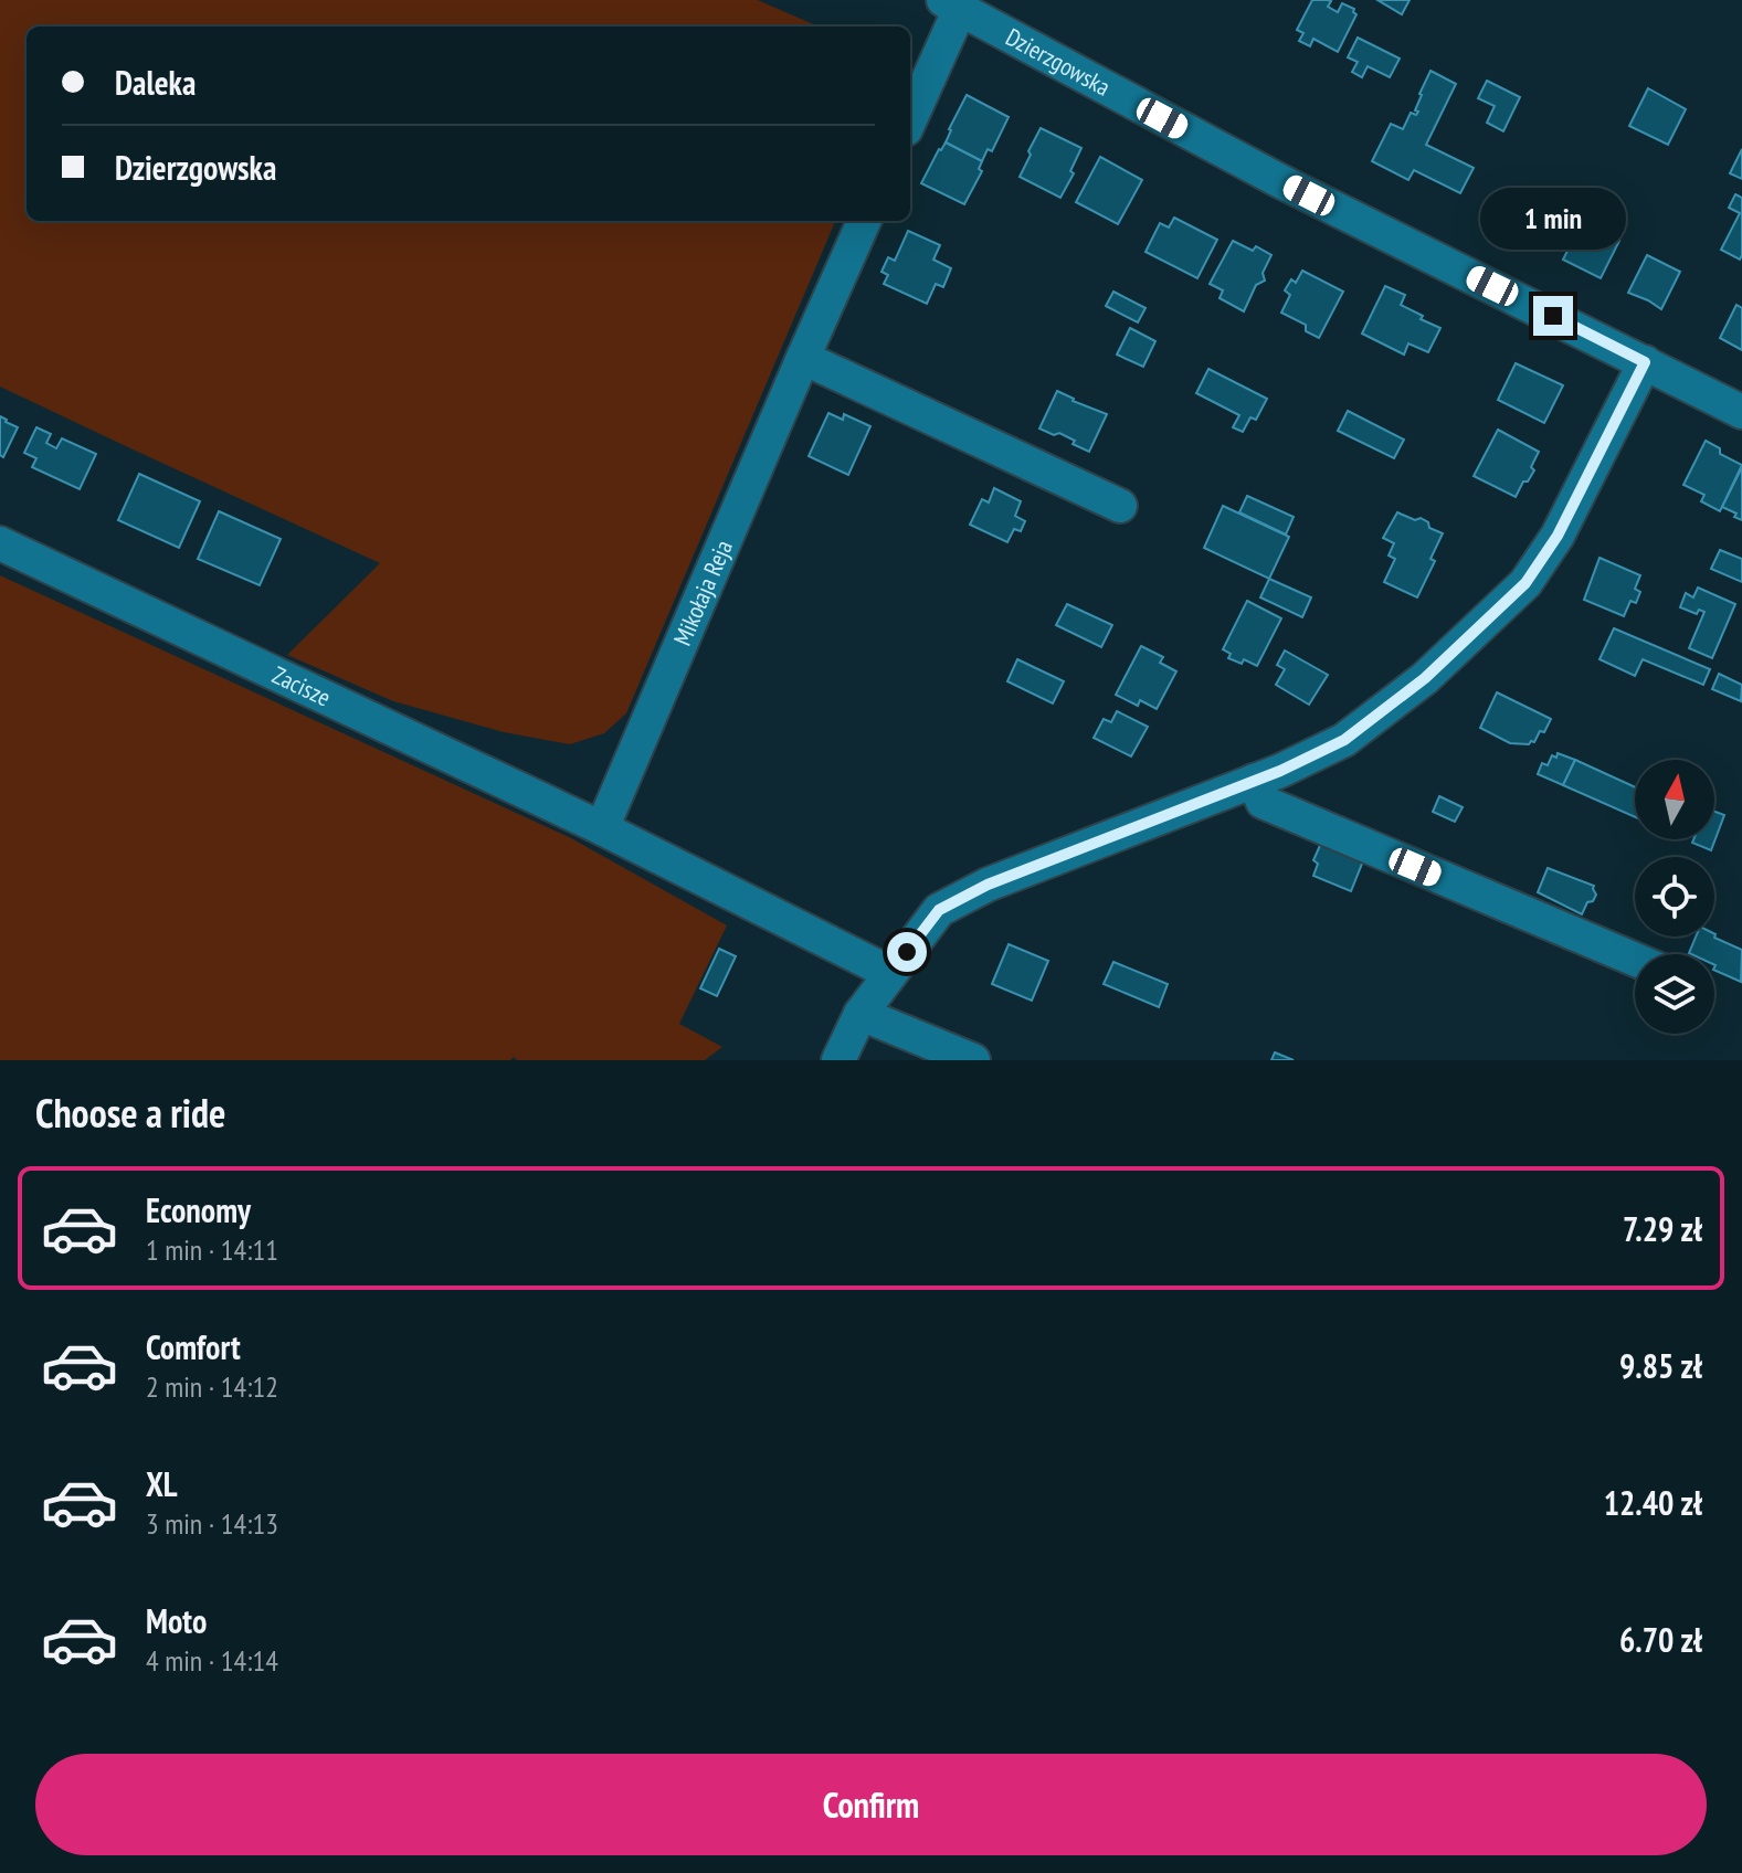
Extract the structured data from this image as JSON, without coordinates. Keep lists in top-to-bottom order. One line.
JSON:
{"streets":{"street":["Dzierzgowska","Mikołaja Reja","Zacisze"]},"crossings":[["Mikołaja Reja","Zacisze"]],"north":"top","page":{"banner":["Daleka","Dzierzgowska"],"bubble":"1 min","heading":"Choose a ride","list":[{"name":"Economy","note":"1 min · 14:11","value":"7.29 zł"},{"name":"Comfort","note":"2 min · 14:12","value":"9.85 zł"},{"name":"XL","note":"3 min · 14:13","value":"12.40 zł"},{"name":"Moto","note":"4 min · 14:14","value":"6.70 zł"}],"buttons":"Confirm"}}
